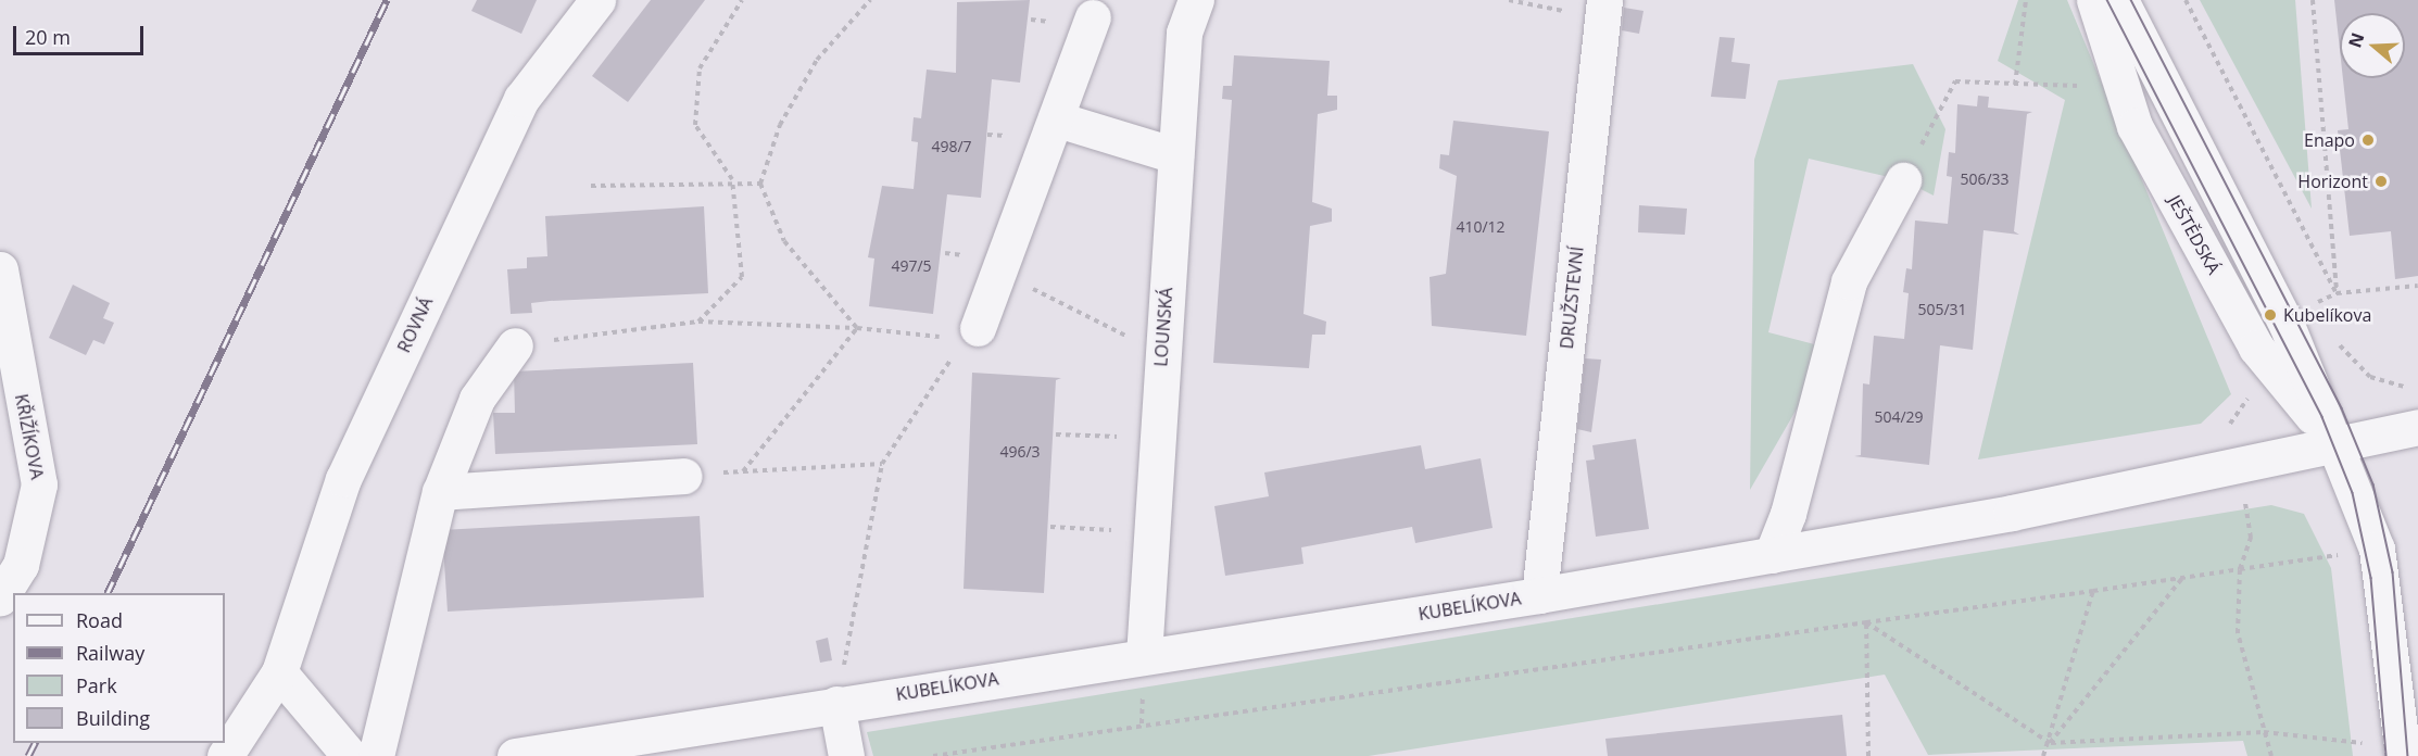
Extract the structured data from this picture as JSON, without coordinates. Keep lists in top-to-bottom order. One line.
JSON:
{"streets":{"street":["JEŠTĚDSKÁ","DRUŽSTEVNÍ","ROVNÁ","LOUNSKÁ","KŘIŽÍKOVA","KUBELÍKOVA"]},"crossings":[["JEŠTĚDSKÁ","KUBELÍKOVA"],["DRUŽSTEVNÍ","KUBELÍKOVA"],["LOUNSKÁ","KUBELÍKOVA"]],"places":["Enapo","Horizont","Kubelíkova"],"house_numbers":["498/7","506/33","410/12","497/5","505/31","504/29","496/3"],"legend":["Road","Railway","Park","Building"],"scale_bar":"20 m","north":"left"}
